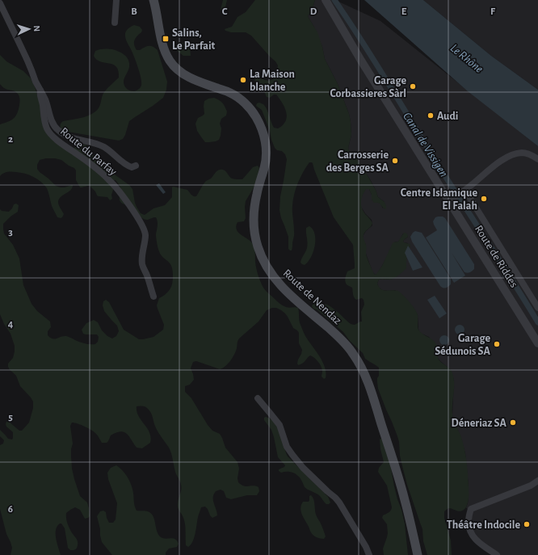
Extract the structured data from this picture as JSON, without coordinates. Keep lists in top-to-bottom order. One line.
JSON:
{"streets":{"main road":["Route de Nendaz"],"street":["Route du Parfay","Route de Riddes"]},"water":["Le Rhône","Canal de Vissigen"],"places":{"transit":["Salins, Le Parfait"],"other":["La Maison blanche","Garage Corbassieres Sàrl","Audi","Carrosserie des Berges SA","Centre Islamique El Falah","Garage Sédunois SA","Déneriaz SA","Théâtre Indocile"]},"north":"right","grid":{"columns":["B","C","D","E","F"],"rows":["2","3","4","5","6"]}}
